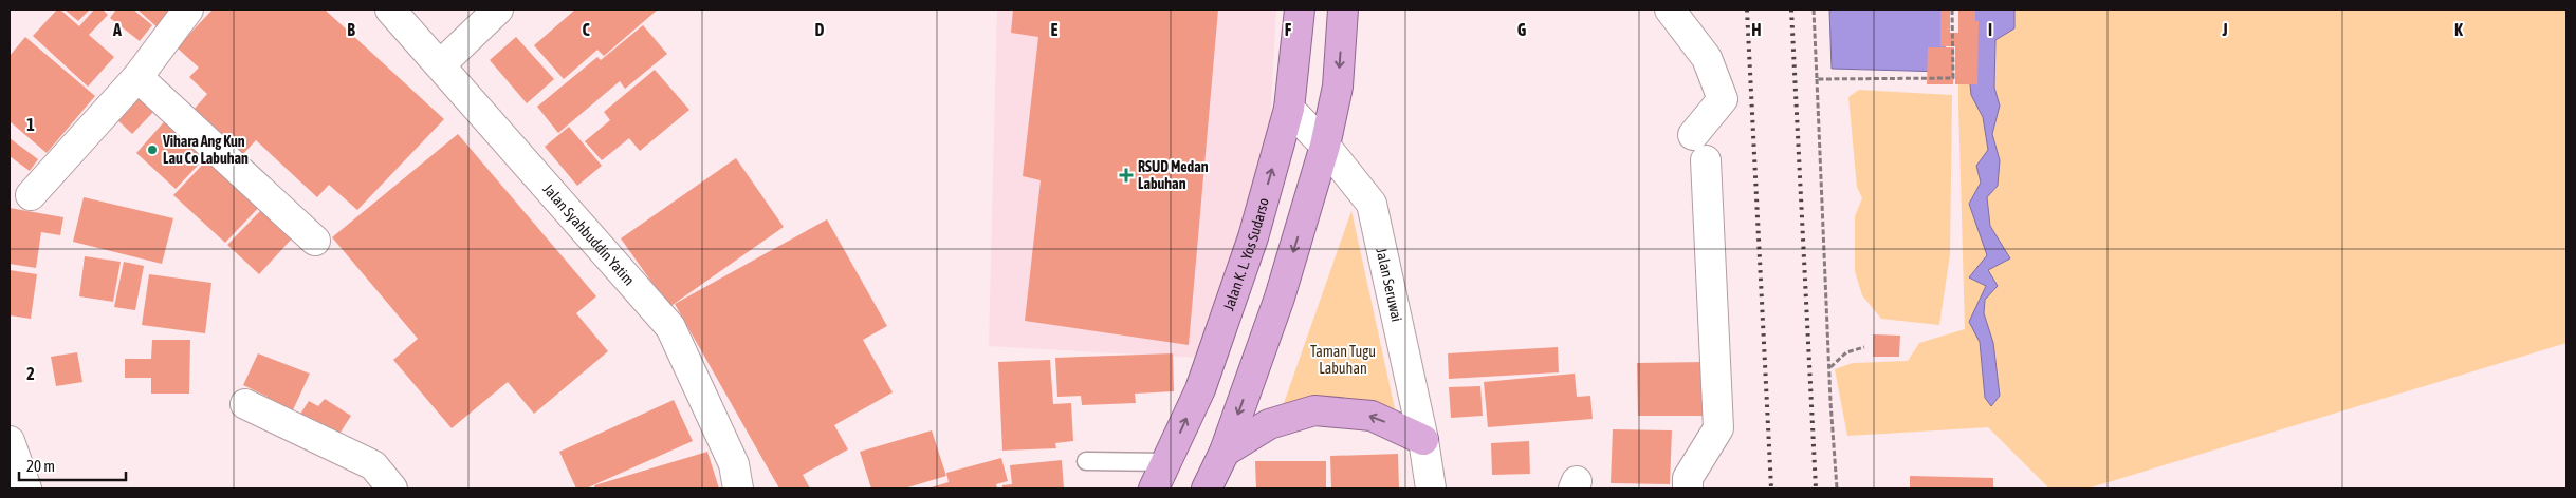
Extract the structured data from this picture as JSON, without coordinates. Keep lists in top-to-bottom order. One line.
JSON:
{"streets":{"highway":["Jalan K. L. Yos Sudarso"],"street":["Jalan Syahbuddin Yatim","Jalan Seruwai"]},"crossings":[["Jalan K. L. Yos Sudarso","Jalan Seruwai"]],"parks":["Taman Tugu Labuhan"],"places":{"other":["Vihara Ang Kun Lau Co Labuhan"],"health":["RSUD Medan Labuhan"]},"scale_bar":"20 m","grid":{"columns":["A","B","C","D","E","F","G","H","I","J","K"],"rows":["1","2"]}}
